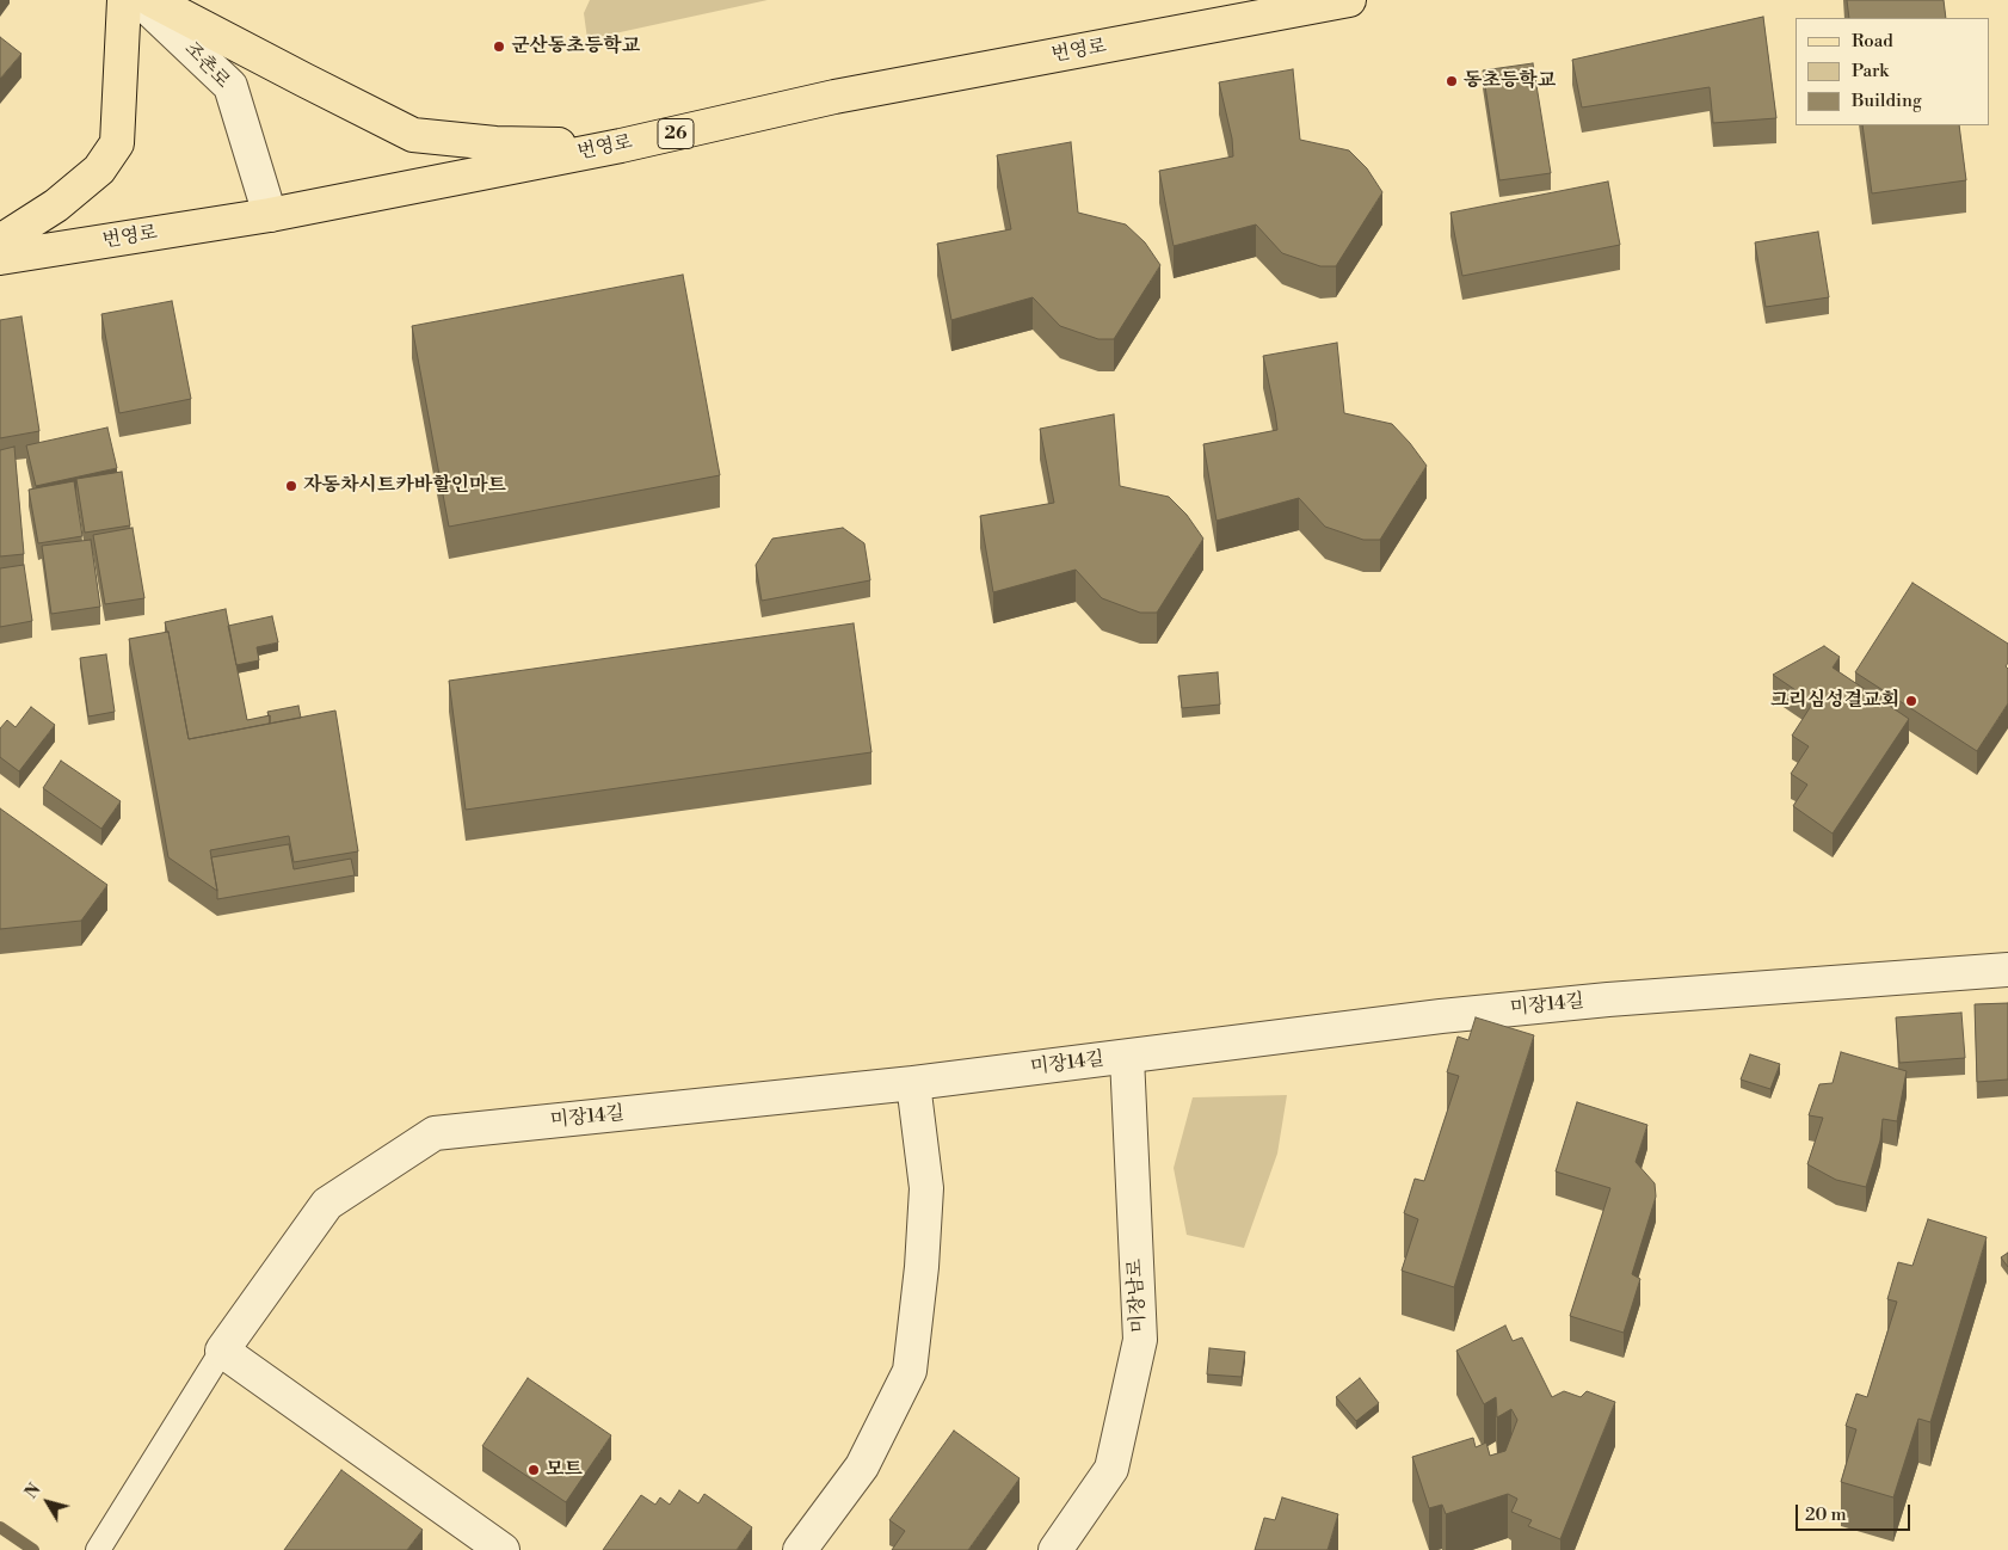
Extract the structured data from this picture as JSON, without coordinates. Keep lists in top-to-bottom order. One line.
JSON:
{"streets":{"main road":["번영로","26"],"street":["조촌로","미장14길","미장남로"]},"crossings":[["번영로","조촌로"],["미장14길","미장남로"]],"places":["군산동초등학교","동초등학교","자동차시트카바할인마트","그리심성결교회","모트"],"legend":["Road","Park","Building"],"scale_bar":"20 m","north":"top left"}
